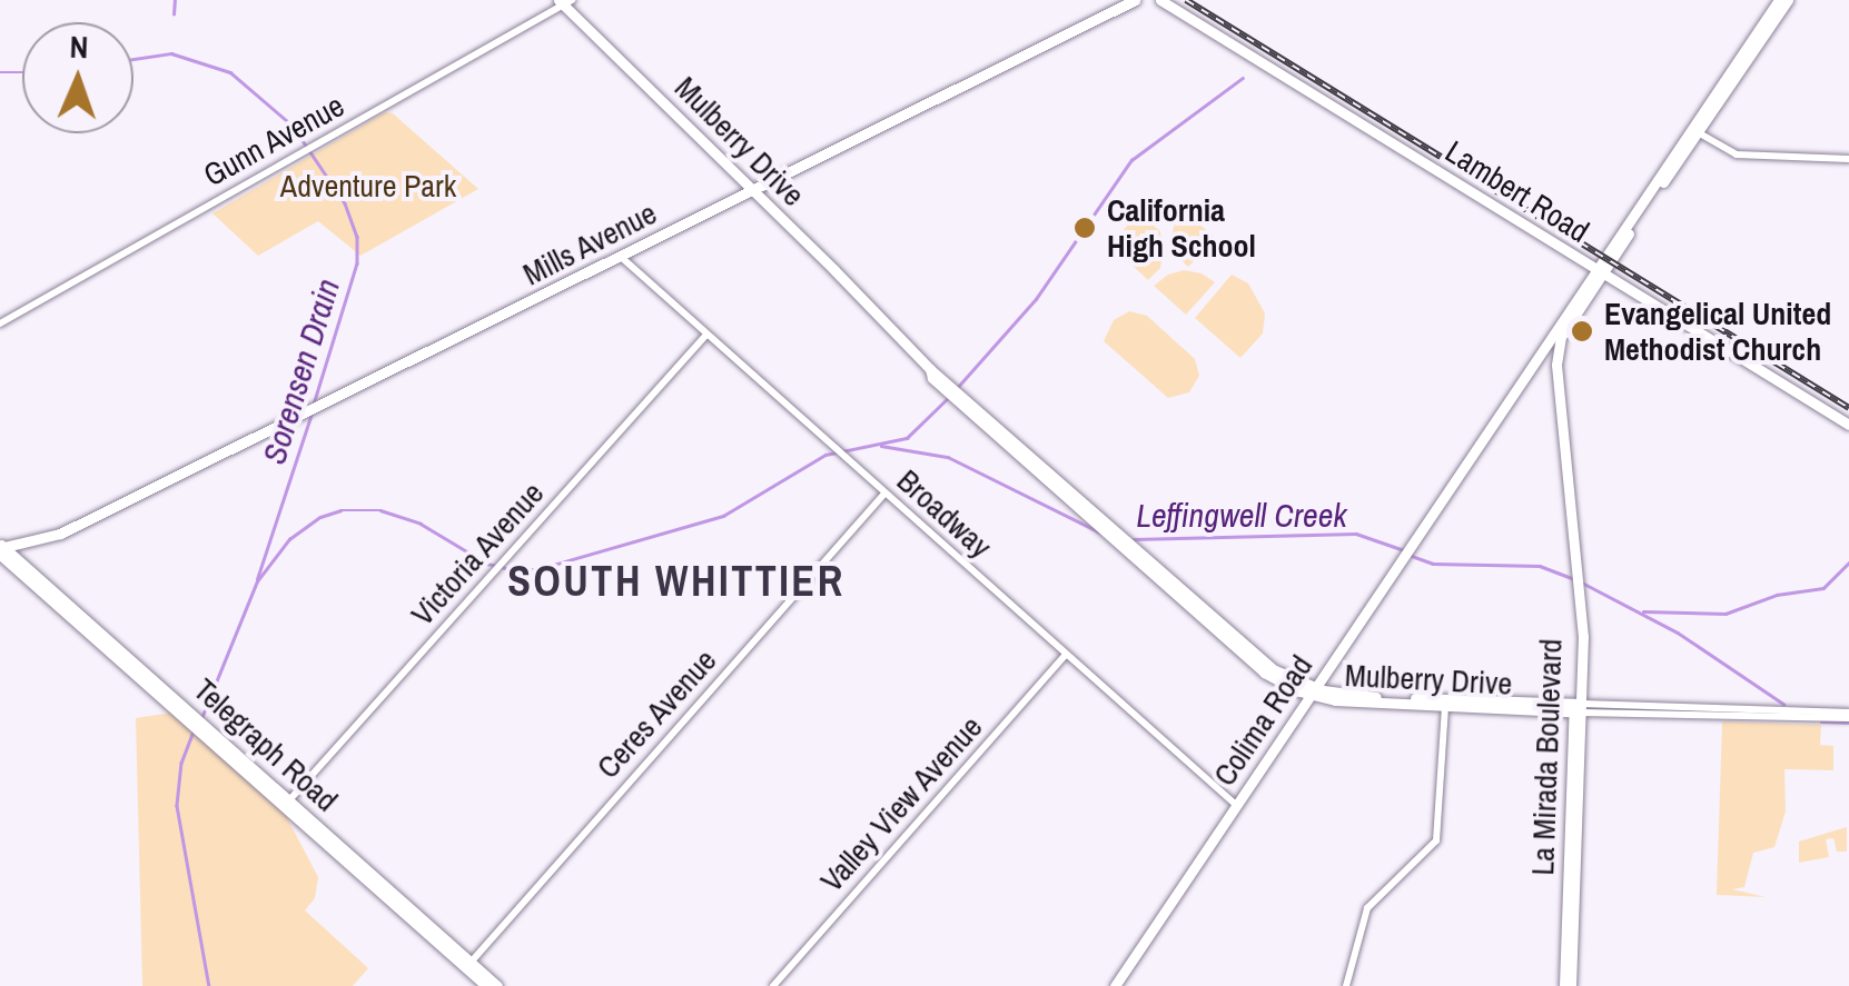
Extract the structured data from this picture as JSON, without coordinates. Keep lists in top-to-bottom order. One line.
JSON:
{"streets":{"main road":["Mulberry Drive","Lambert Road","Mills Avenue","Colima Road","Telegraph Road","La Mirada Boulevard"],"street":["Gunn Avenue","Broadway","Victoria Avenue","Ceres Avenue","Valley View Avenue"]},"crossings":[["Gunn Avenue","Mulberry Drive"],["Mulberry Drive","Mills Avenue"],["Mulberry Drive","Colima Road"],["Mulberry Drive","La Mirada Boulevard"],["Mills Avenue","Broadway"],["Mills Avenue","Telegraph Road"],["Broadway","Victoria Avenue"],["Broadway","Ceres Avenue"],["Broadway","Colima Road"],["Broadway","Valley View Avenue"],["Victoria Avenue","Telegraph Road"],["Ceres Avenue","Telegraph Road"],["Colima Road","La Mirada Boulevard"]],"districts":["SOUTH WHITTIER"],"water":["Sorensen Drain","Leffingwell Creek"],"parks":["Adventure Park"],"places":["California High School","Evangelical United Methodist Church"],"north":"top"}
